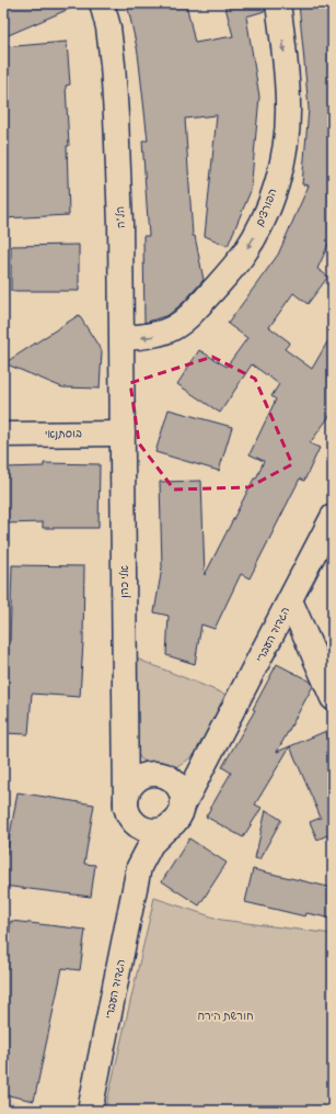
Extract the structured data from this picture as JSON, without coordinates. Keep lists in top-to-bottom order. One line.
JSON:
{"streets":{"street":["הפורצים","הל\"ה","בוסתנאי","אלי כהן","הגדוד העברי"]},"crossings":[["הפורצים","הל\"ה"],["הל\"ה","בוסתנאי"],["הל\"ה","אלי כהן"],["בוסתנאי","אלי כהן"],["אלי כהן","הגדוד העברי"]],"one_way":["הפורצים"],"parks":["חורשת הירח"]}
